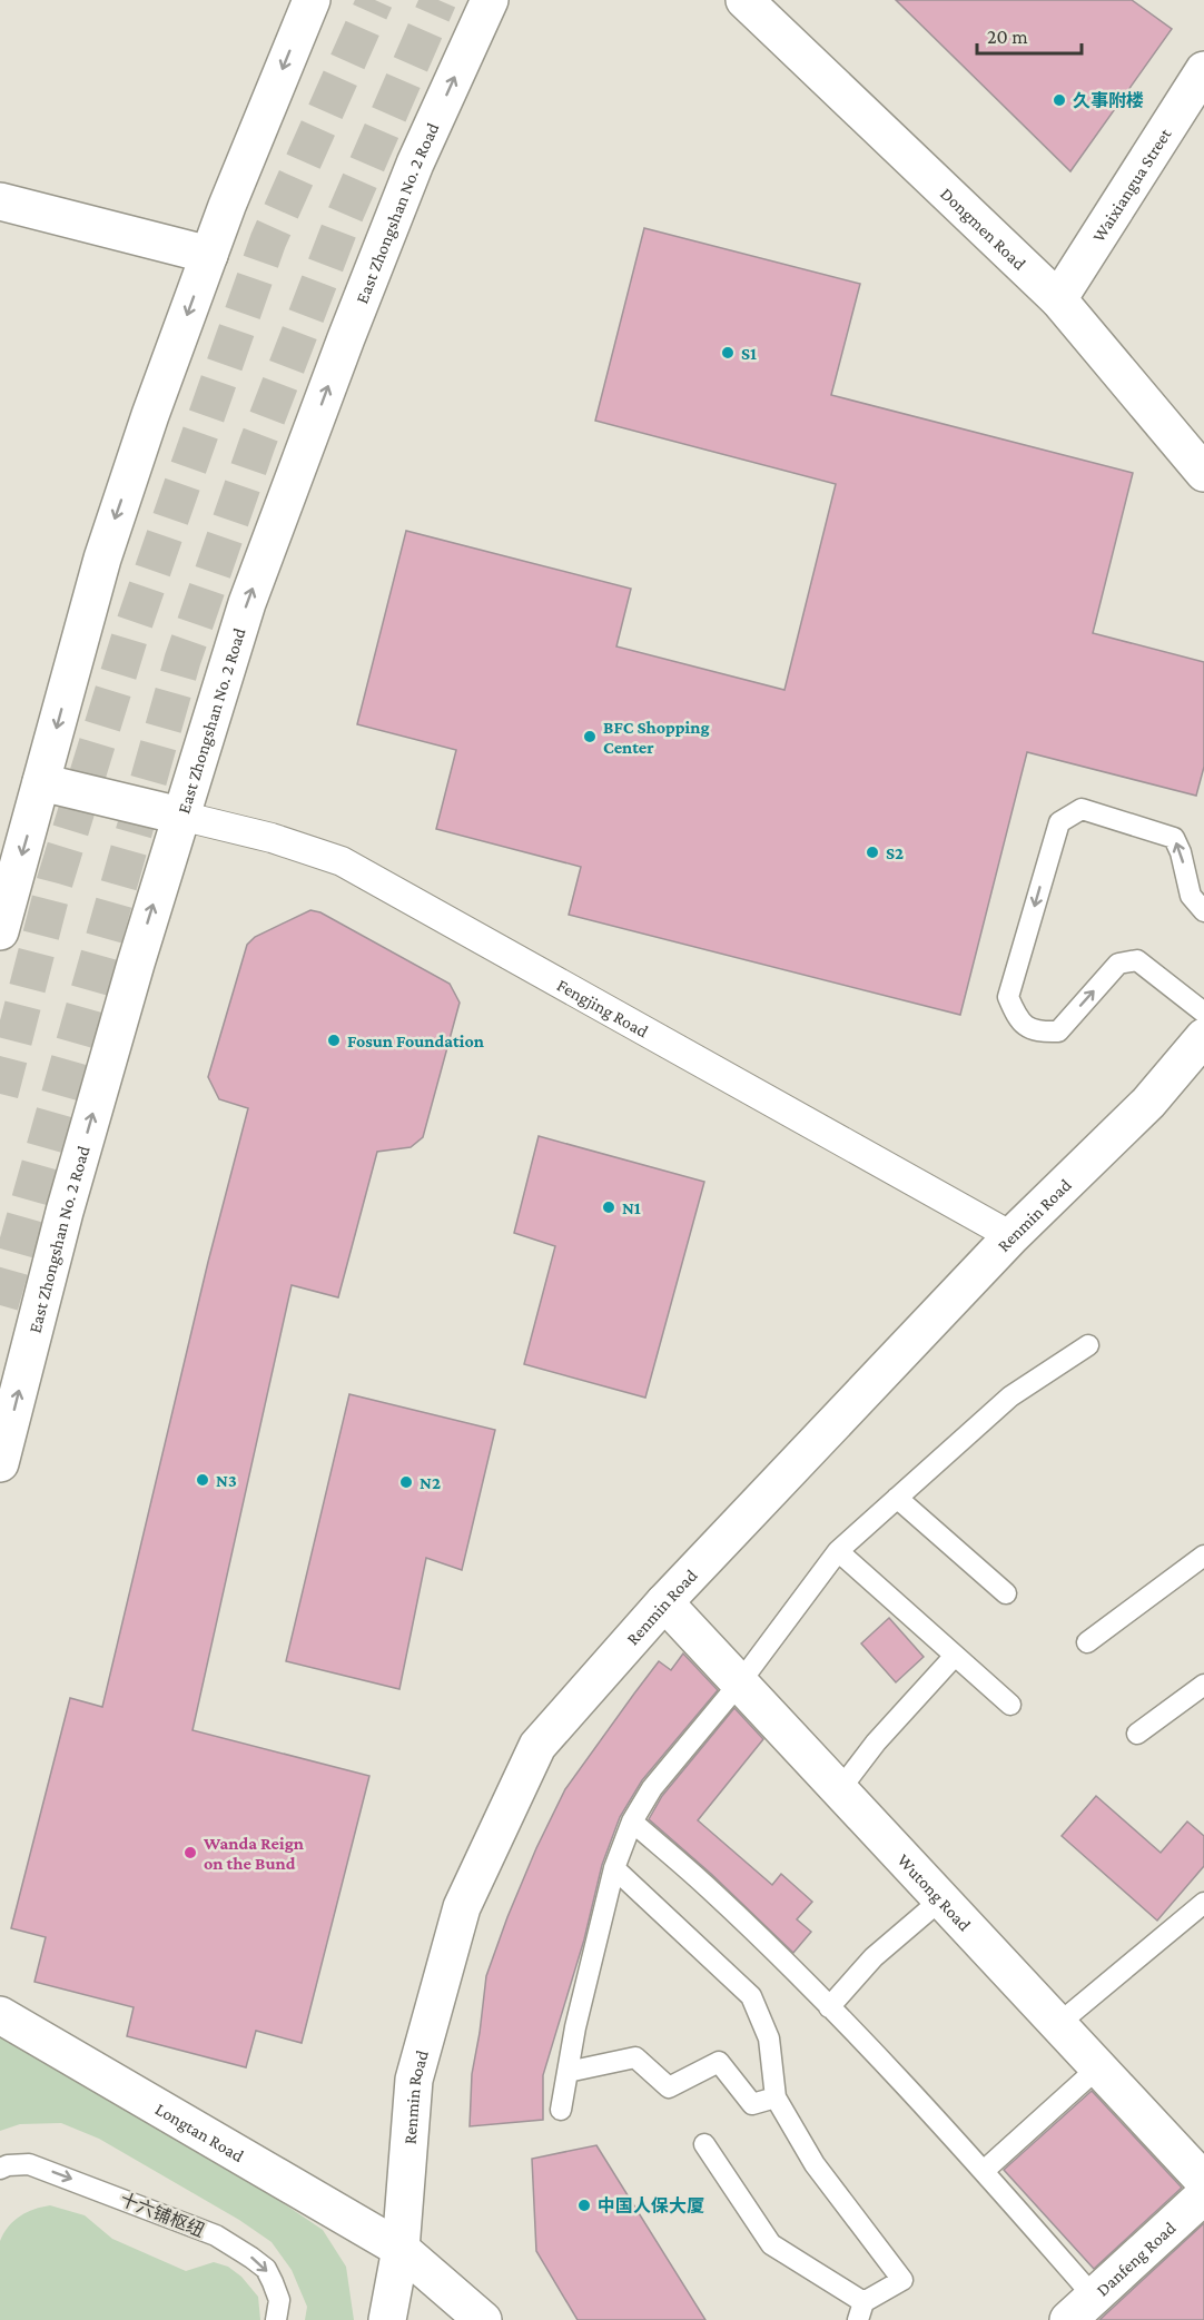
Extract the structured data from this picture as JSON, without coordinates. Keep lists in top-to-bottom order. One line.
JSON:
{"streets":{"street":["Waixiangua Street","East Zhongshan No. 2 Road","Dongmen Road","Fengjing Road","Renmin Road","Wutong Road","Longtan Road","Danfeng Road"],"lane":["十六铺枢纽"]},"crossings":[["Waixiangua Street","Dongmen Road"],["East Zhongshan No. 2 Road","Fengjing Road"],["Fengjing Road","Renmin Road"],["Renmin Road","Wutong Road"],["Renmin Road","Longtan Road"]],"one_way":["十六铺枢纽"],"places":["久事附楼","S1","BFC Shopping Center","S2","Fosun Foundation","N1","N3","N2","Wanda Reign on the Bund","中国人保大厦"],"scale_bar":"20 m"}
